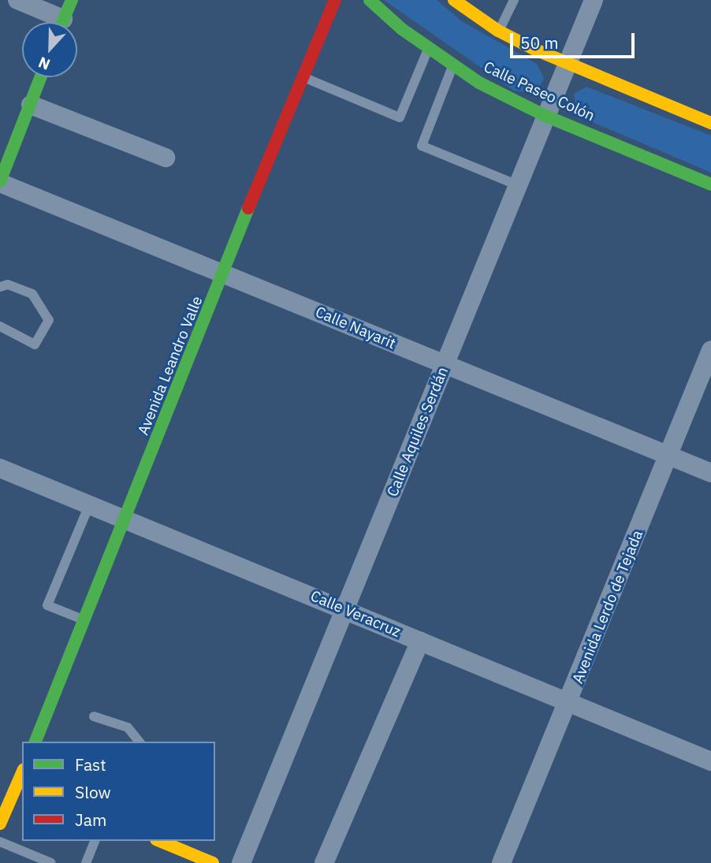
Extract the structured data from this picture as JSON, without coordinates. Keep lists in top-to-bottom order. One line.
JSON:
{"streets":{"main road":["Calle Paseo Colón","Avenida Leandro Valle"],"street":["Calle Nayarit","Calle Aquiles Serdán","Avenida Lerdo de Tejada","Calle Veracruz"]},"crossings":[["Calle Paseo Colón","Calle Aquiles Serdán"],["Calle Nayarit","Avenida Leandro Valle"],["Calle Nayarit","Calle Aquiles Serdán"],["Calle Nayarit","Avenida Lerdo de Tejada"],["Avenida Leandro Valle","Calle Veracruz"],["Calle Aquiles Serdán","Calle Veracruz"],["Avenida Lerdo de Tejada","Calle Veracruz"]],"legend":["Fast","Slow","Jam"],"scale_bar":"50 m","north":"bottom"}
